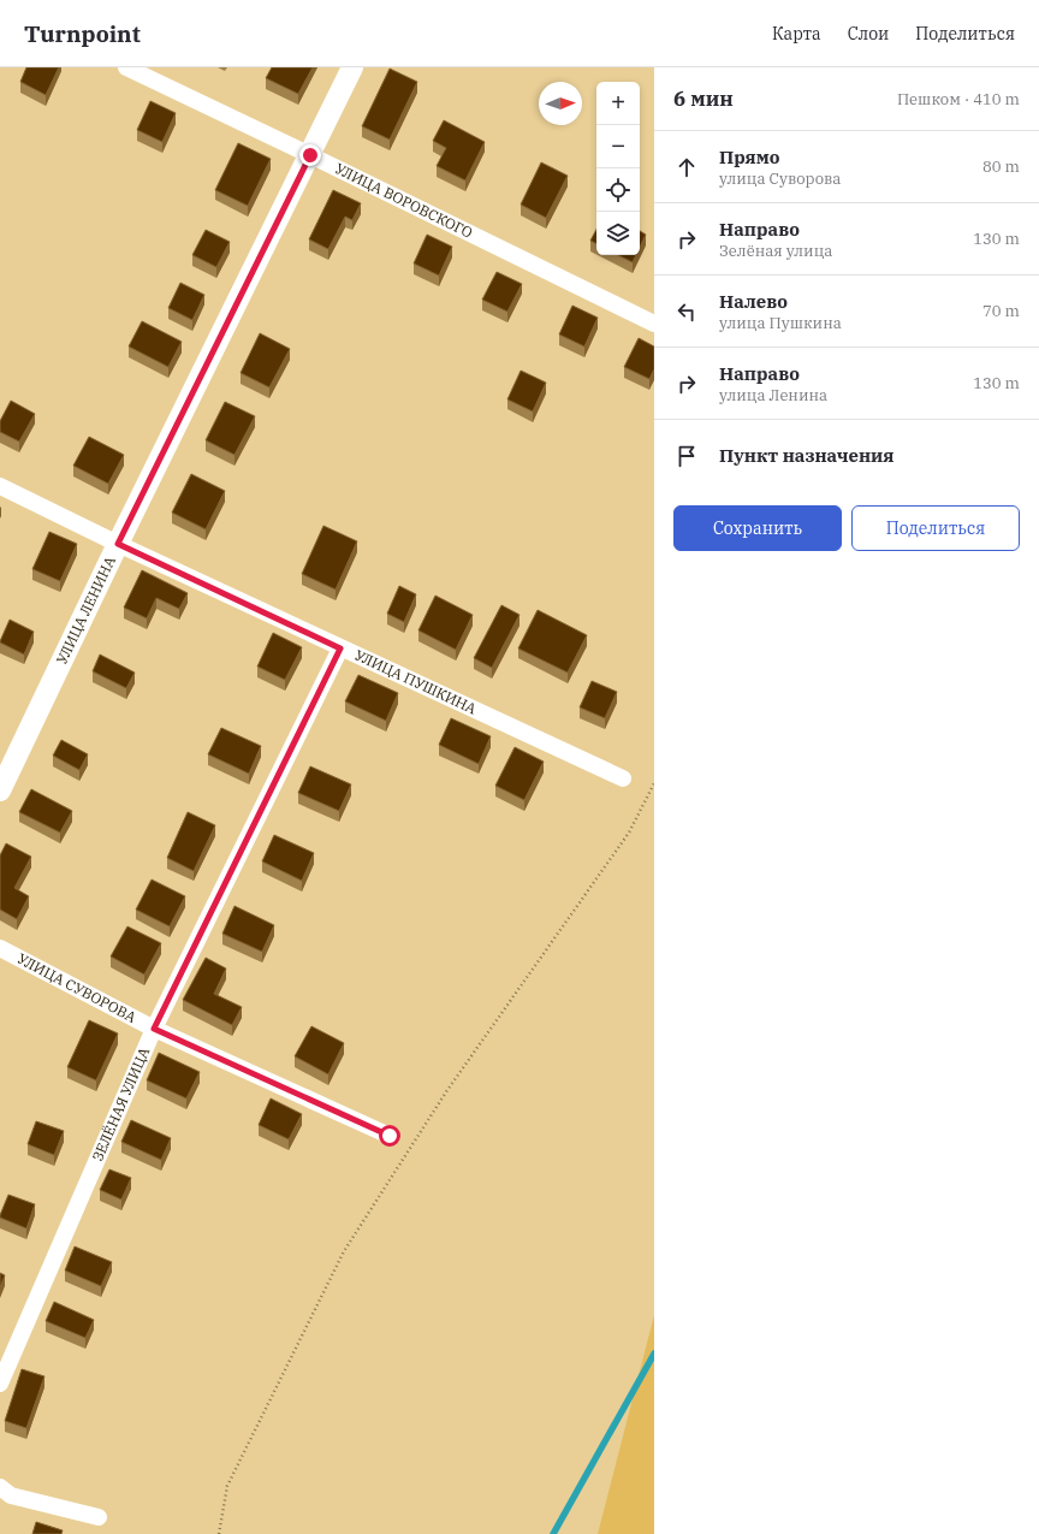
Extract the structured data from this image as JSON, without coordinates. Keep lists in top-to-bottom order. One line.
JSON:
{"streets":{"street":["УЛИЦА ВОРОВСКОГО","УЛИЦА ЛЕНИНА","УЛИЦА ПУШКИНА","УЛИЦА СУВОРОВА","ЗЕЛЁНАЯ УЛИЦА"]},"crossings":[["УЛИЦА ВОРОВСКОГО","УЛИЦА ЛЕНИНА"],["УЛИЦА ЛЕНИНА","УЛИЦА ПУШКИНА"],["УЛИЦА ПУШКИНА","ЗЕЛЁНАЯ УЛИЦА"],["УЛИЦА СУВОРОВА","ЗЕЛЁНАЯ УЛИЦА"]],"north":"right","page":{"header":"Turnpoint","nav":["Карта","Слои","Поделиться"],"heading":["6 мин","Пешком · 410 m"],"map_buttons":["+","−"],"list":[["Прямо","улица Суворова","80 m"],["Направо","Зелёная улица","130 m"],["Налево","улица Пушкина","70 m"],["Направо","улица Ленина","130 m"],"Пункт назначения"],"buttons":["Сохранить","Поделиться"]}}
